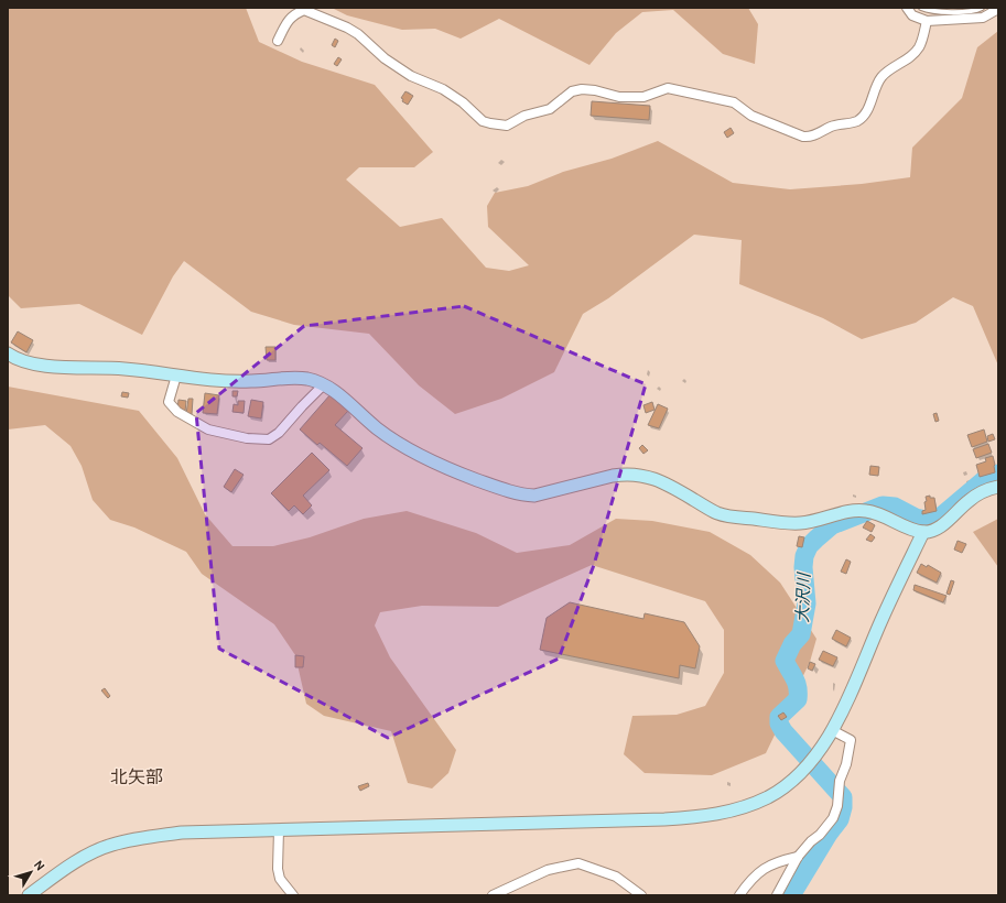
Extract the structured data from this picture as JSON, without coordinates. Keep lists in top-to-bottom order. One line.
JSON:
{"districts":["北矢部"],"water":["大沢川"],"north":"top right"}
